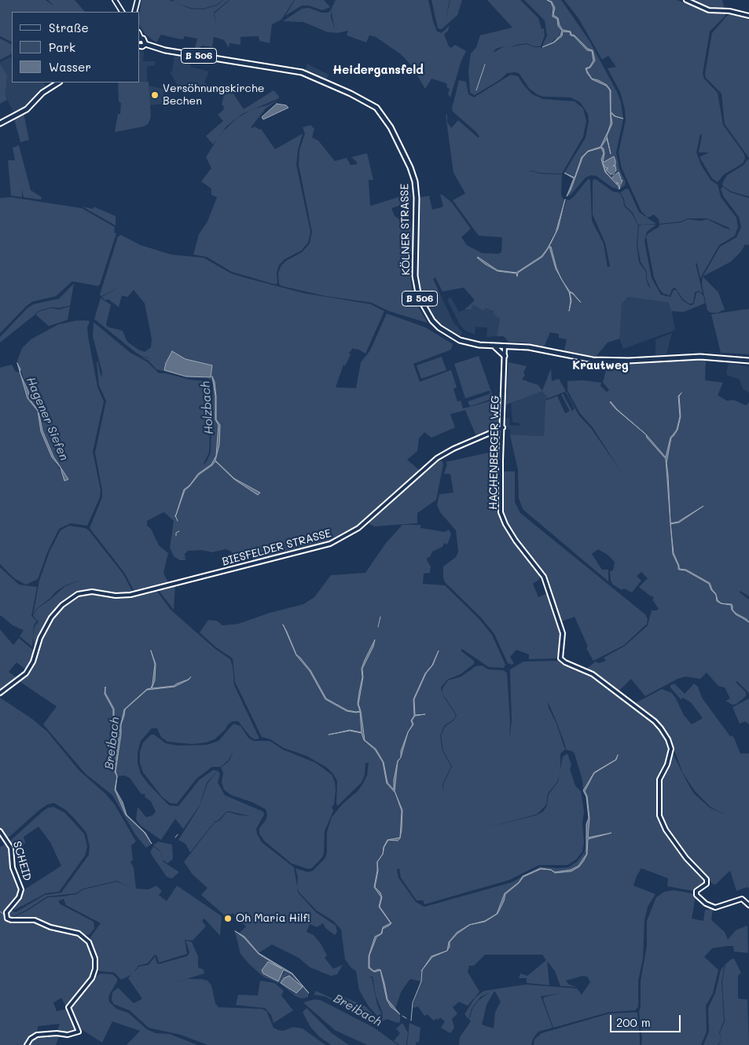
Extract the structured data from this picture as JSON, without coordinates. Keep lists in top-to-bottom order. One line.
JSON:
{"streets":{"main road":["B 506","KÖLNER STRASSE"],"street":["HACHENBERGER WEG","BIESFELDER STRASSE","SCHEID"]},"crossings":[["B 506","KÖLNER STRASSE"],["KÖLNER STRASSE","HACHENBERGER WEG"],["HACHENBERGER WEG","BIESFELDER STRASSE"]],"districts":["Heidergansfeld","Krautweg"],"water":["Holzbach","Hagener Siefen","Breibach"],"places":["Versöhnungskirche Bechen","Oh Maria Hilf!"],"legend":["Straße","Park","Wasser"],"scale_bar":"200 m"}
